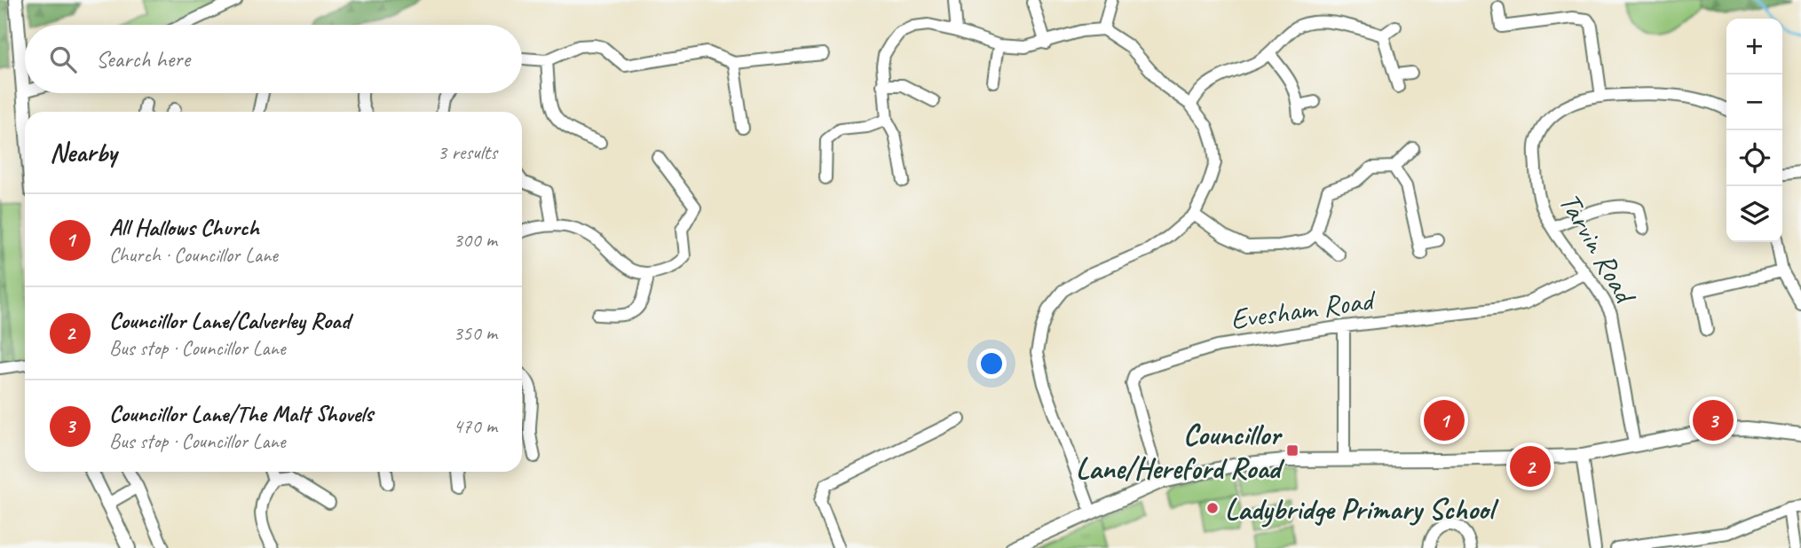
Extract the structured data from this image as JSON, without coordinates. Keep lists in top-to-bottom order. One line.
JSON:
{"streets":{"street":["Tarvin Road","Evesham Road"]},"crossings":[["Tarvin Road","Evesham Road"]],"places":{"transit":["Councillor Lane/Hereford Road"],"other":["Ladybridge Primary School"]},"page":{"map_buttons":["+","−"],"search":"Search here","heading":["Nearby","3 results"],"list":[{"mark":"1","name":"All Hallows Church","note":"Church · Councillor Lane","value":"300 m"},{"mark":"2","name":"Councillor Lane/Calverley Road","note":"Bus stop · Councillor Lane","value":"350 m"},{"mark":"3","name":"Councillor Lane/The Malt Shovels","note":"Bus stop · Councillor Lane","value":"470 m"}],"pins":["1","3","2"]}}
